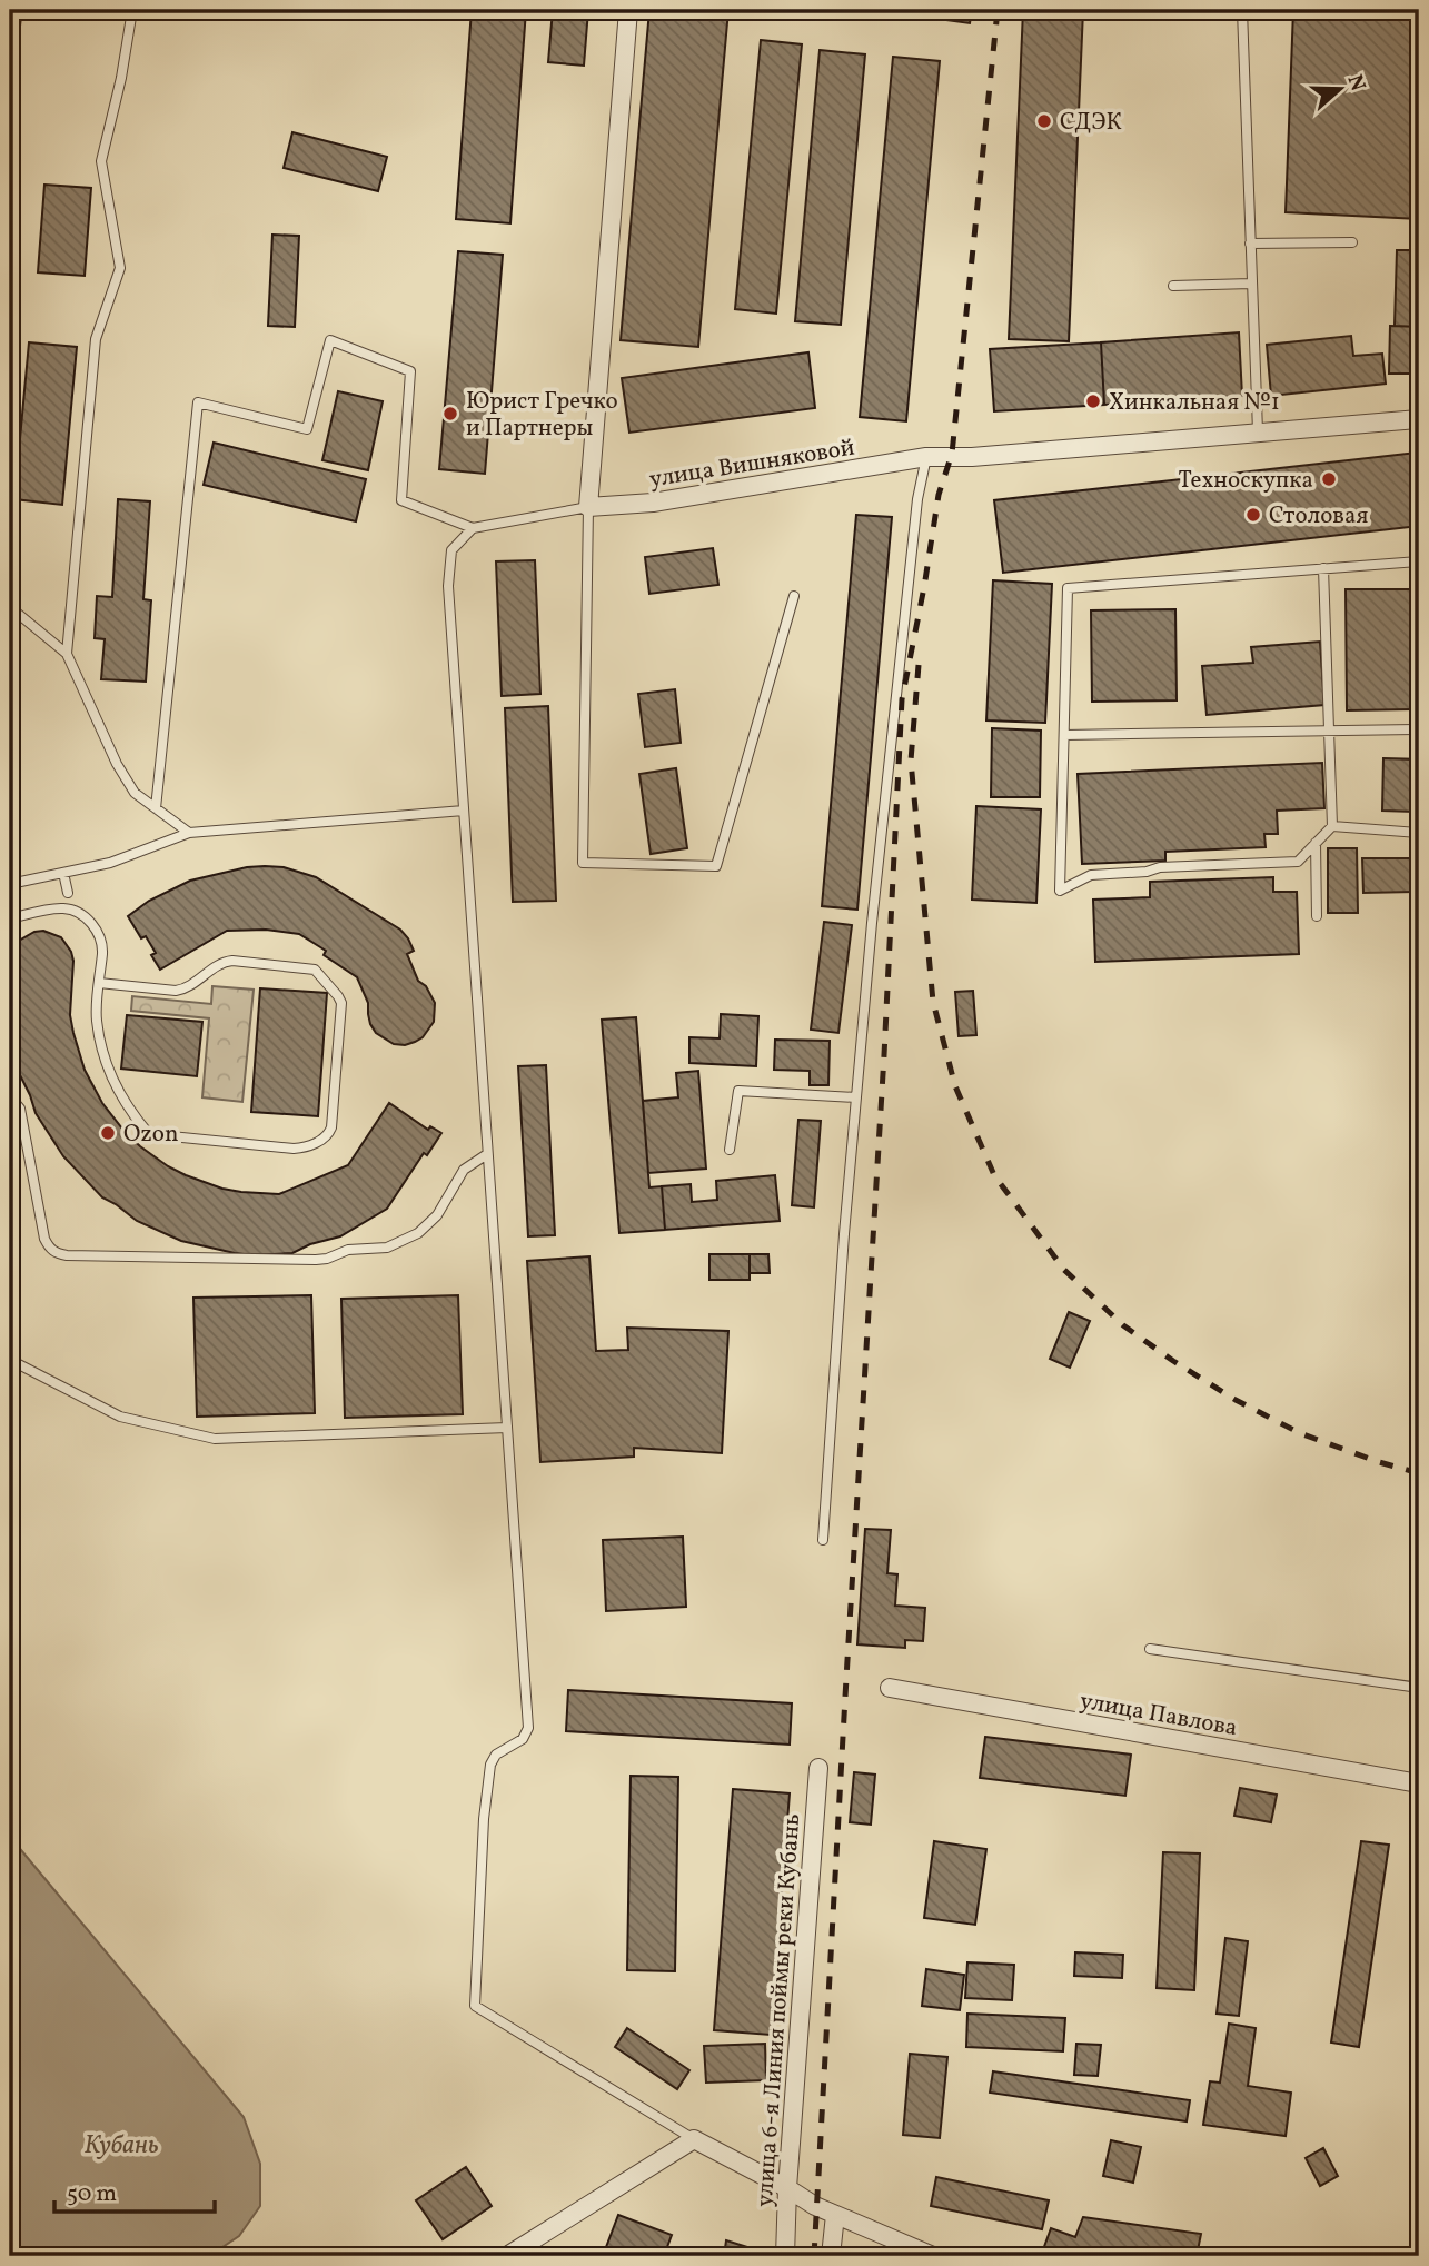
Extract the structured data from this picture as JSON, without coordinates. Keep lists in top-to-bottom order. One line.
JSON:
{"streets":{"street":["улица Вишняковой","улица Павлова","улица 6-я Линия поймы реки Кубань"]},"water":["Кубань"],"places":["СДЭК","Хинкальная №1","Юрист Гречко и Партнеры","Техноскупка","Столовая","Ozon"],"scale_bar":"50 m","north":"right"}
